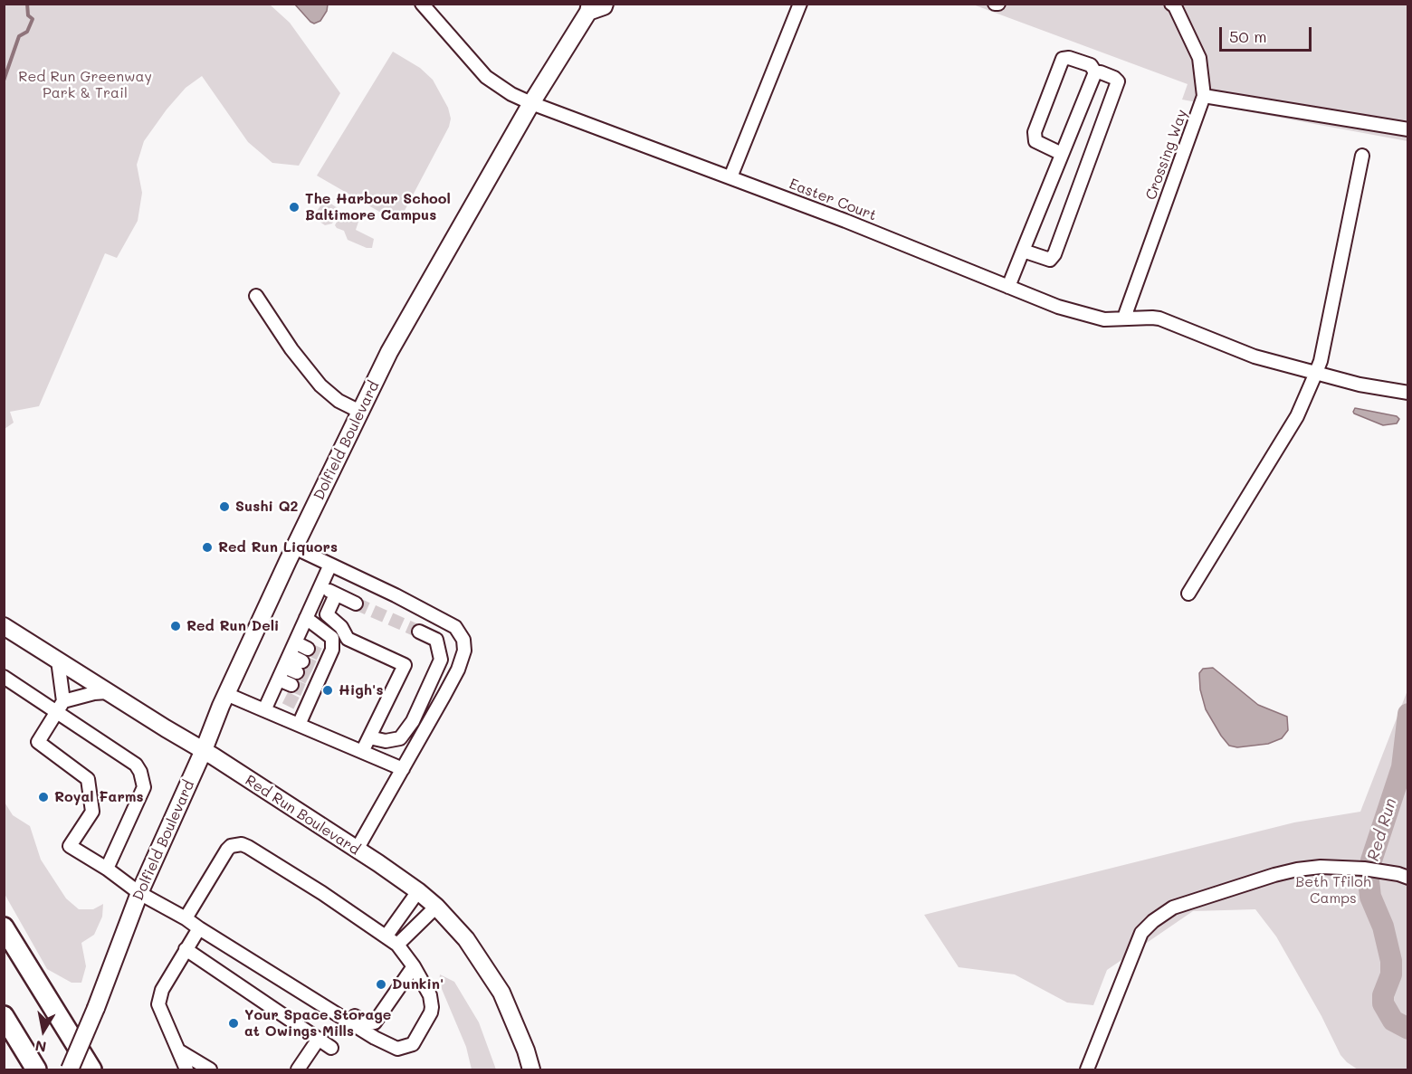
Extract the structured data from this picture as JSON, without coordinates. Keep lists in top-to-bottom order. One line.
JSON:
{"streets":{"main road":["Dolfield Boulevard","Red Run Boulevard"],"street":["Crossing Way","Easter Court"]},"crossings":[["Crossing Way","Easter Court"],["Easter Court","Dolfield Boulevard"],["Dolfield Boulevard","Red Run Boulevard"]],"water":["Red Run"],"parks":["Red Run Greenway Park & Trail","Beth Tfiloh Camps"],"places":["The Harbour School Baltimore Campus","Sushi Q2","Red Run Liquors","Red Run Deli","High's","Royal Farms","Dunkin'","Your Space Storage at Owings Mills"],"scale_bar":"50 m","north":"bottom"}
